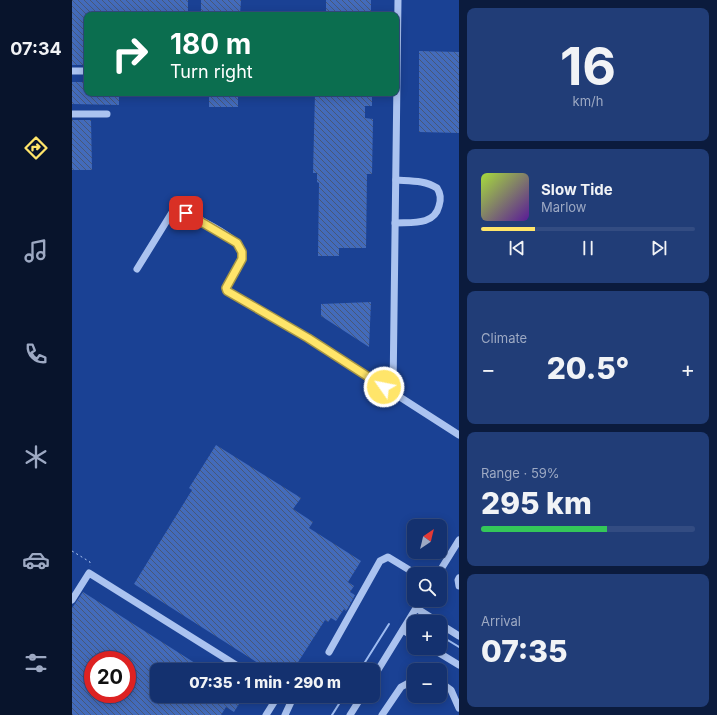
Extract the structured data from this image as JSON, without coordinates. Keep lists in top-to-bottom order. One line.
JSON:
{"north":"top right","page":{"tabs":"07:34","tile":[["16","km/h"],"Climate",["Range · 59%","295 km"],["Arrival","07:35"]],"turn":["180 m","Turn right"],"song":["Slow Tide","Marlow"],"heat":["−","20.5°","+"],"map_buttons":["+","−"],"limit":"20","trip":"07:35 · 1 min · 290 m"}}
